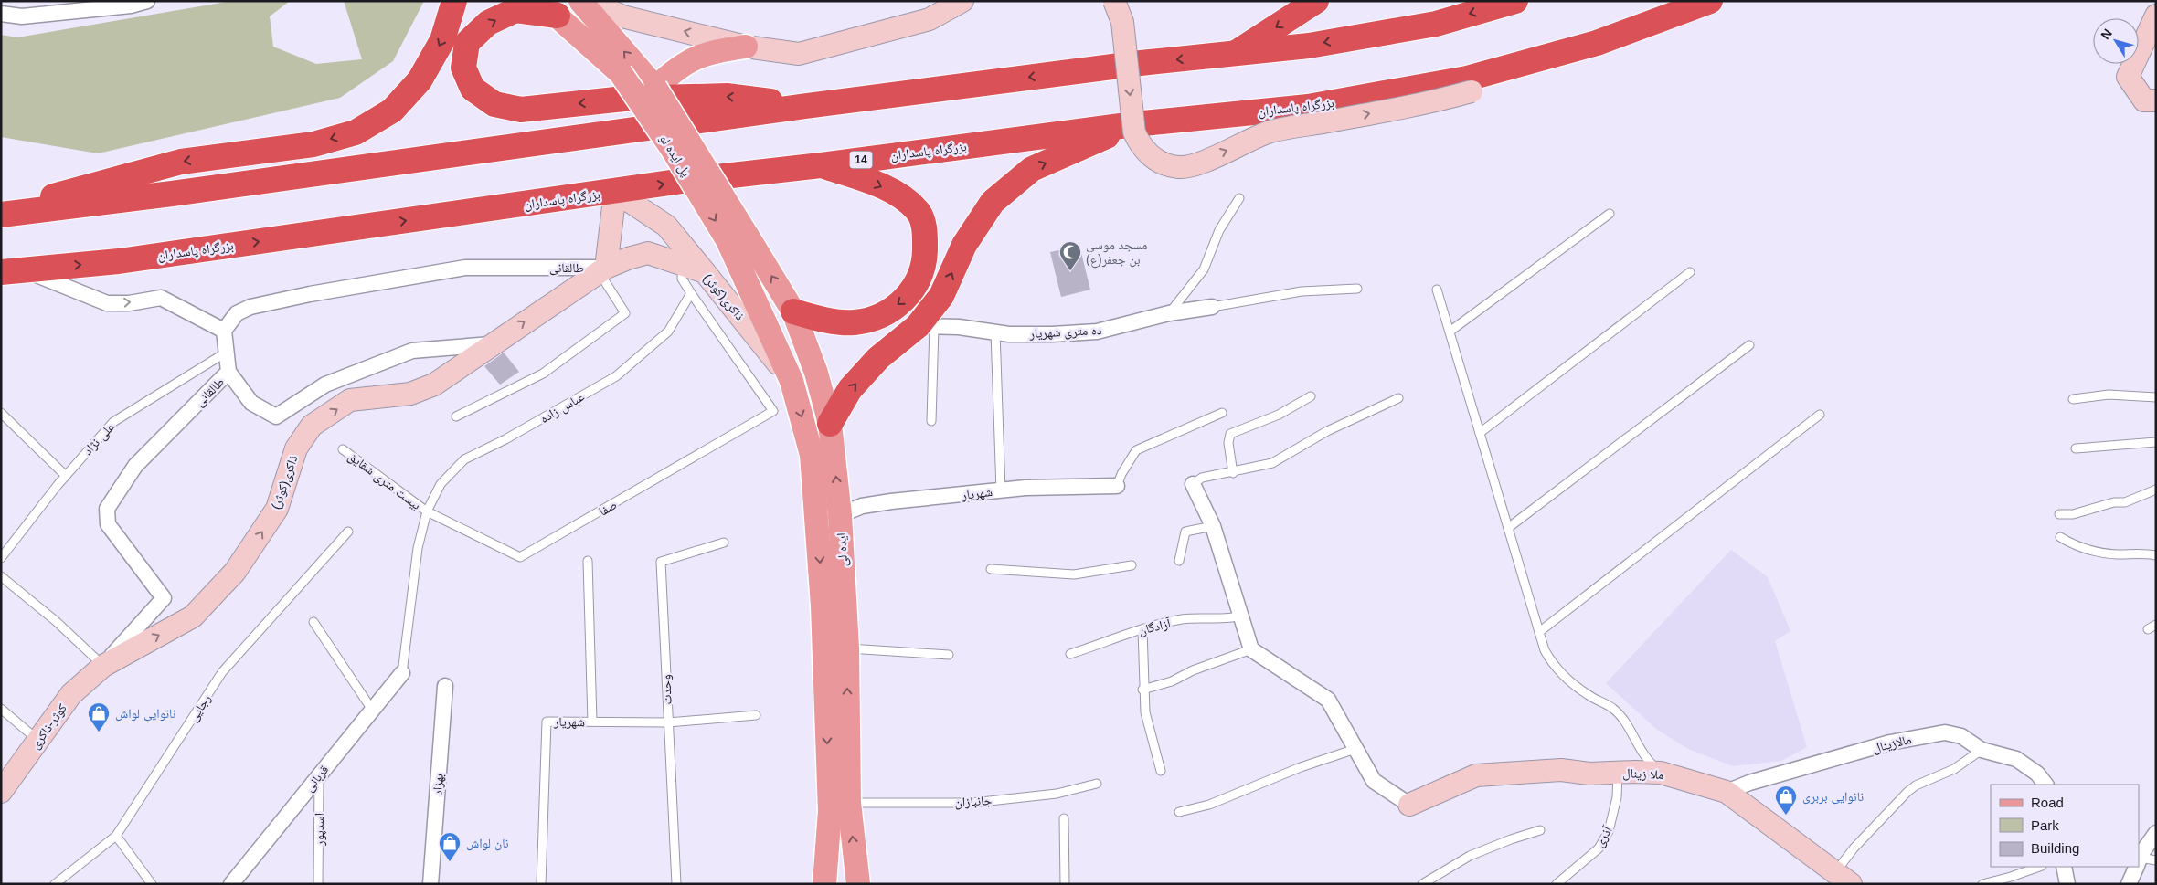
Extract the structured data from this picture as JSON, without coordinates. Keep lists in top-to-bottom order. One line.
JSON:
{"streets":{"highway":["بزرگراه پاسداران","14"],"main road":["پل ایده لو","ایده لی"],"street":["طالقانی","ذاکری(کوثر)","ده متری شهریار","شهریار","کوثر-ذاکری","مالازینال","ملا زینال","قربانی","بهزاد"],"lane":["عباس زاده","علی نژاد","بیست متری شقایق","صفا","آزادگان","وحدت","رجایی","جانبازان","اسدپور","آذری"]},"crossings":[["پل ایده لو","ایده لی"],["طالقانی","ذاکری(کوثر)"],["طالقانی","علی نژاد"],["طالقانی","کوثر-ذاکری"],["ذاکری(کوثر)","صفا"],["ذاکری(کوثر)","ایده لی"],["ذاکری(کوثر)","کوثر-ذاکری"],["عباس زاده","بیست متری شقایق"],["عباس زاده","صفا"],["بیست متری شقایق","صفا"],["شهریار","ایده لی"],["شهریار","وحدت"],["ایده لی","جانبازان"],["مالازینال","ملا زینال"],["ملا زینال","آذری"],["قربانی","اسدپور"]],"one_way":["ذاکری(کوثر)"],"places":{"mosque":["مسجد موسی بن جعفر(ع)"],"shop":["نانوایی لواش","نانوایی بربری","نان لواش"]},"legend":["Road","Park","Building"],"north":"top left"}
